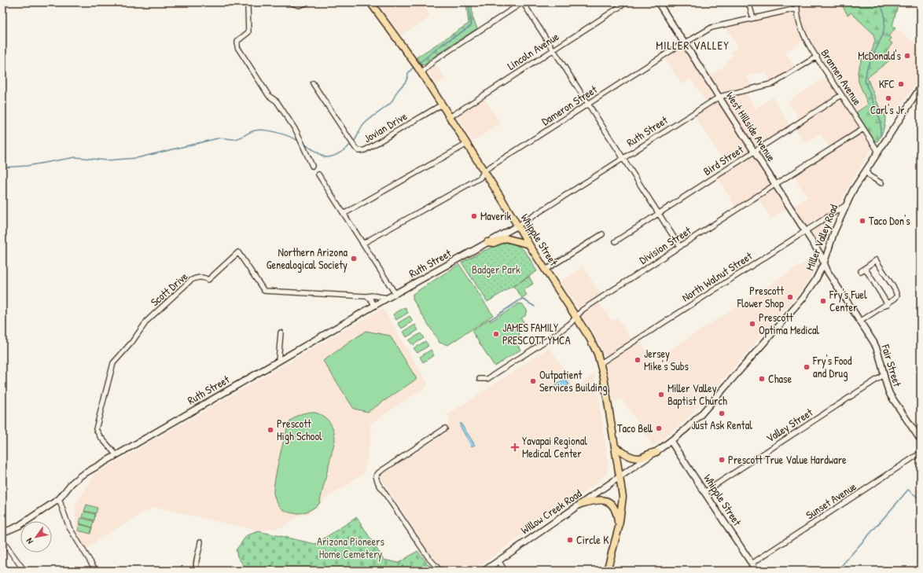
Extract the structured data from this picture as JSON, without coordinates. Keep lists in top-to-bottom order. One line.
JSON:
{"streets":{"main road":["Whipple Street"],"street":["Lincoln Avenue","Brannen Avenue","Dameron Street","West Hillside Avenue","Jovian Drive","Ruth Street","Bird Street","Miller Valley Road","Division Street","North Walnut Street","Scott Drive","Fair Street","Valley Street","Sunset Avenue","Willow Creek Road"]},"crossings":[["Lincoln Avenue","Whipple Street"],["Brannen Avenue","Dameron Street"],["Brannen Avenue","Ruth Street"],["Brannen Avenue","Bird Street"],["Brannen Avenue","Miller Valley Road"],["Brannen Avenue","Division Street"],["Dameron Street","West Hillside Avenue"],["Dameron Street","Whipple Street"],["West Hillside Avenue","Ruth Street"],["West Hillside Avenue","Bird Street"],["West Hillside Avenue","Miller Valley Road"],["West Hillside Avenue","Division Street"],["West Hillside Avenue","North Walnut Street"],["West Hillside Avenue","Fair Street"],["Jovian Drive","Whipple Street"],["Ruth Street","Whipple Street"],["Ruth Street","Scott Drive"],["Miller Valley Road","Whipple Street"],["Miller Valley Road","North Walnut Street"],["Miller Valley Road","Fair Street"],["Miller Valley Road","Willow Creek Road"],["Whipple Street","Division Street"],["Whipple Street","North Walnut Street"],["Whipple Street","Valley Street"],["Whipple Street","Sunset Avenue"],["Whipple Street","Willow Creek Road"],["Fair Street","Valley Street"]],"districts":["MILLER VALLEY"],"parks":["Badger Park","Arizona Pioneers Home Cemetery"],"places":{"other":["McDonald's","KFC","Carl's Jr.","Maverik","Taco Don's","Northern Arizona Genealogical Society","Prescott Flower Shop","Fry's Fuel Center","Prescott Optima Medical","JAMES FAMILY PRESCOTT YMCA","Jersey Mike's Subs","Fry's Food and Drug","Chase","Outpatient Services Building","Miller Valley Baptist Church","Just Ask Rental","Taco Bell","Prescott High School","Prescott True Value Hardware","Circle K"],"health":["Yavapai Regional Medical Center"]},"north":"bottom left"}
